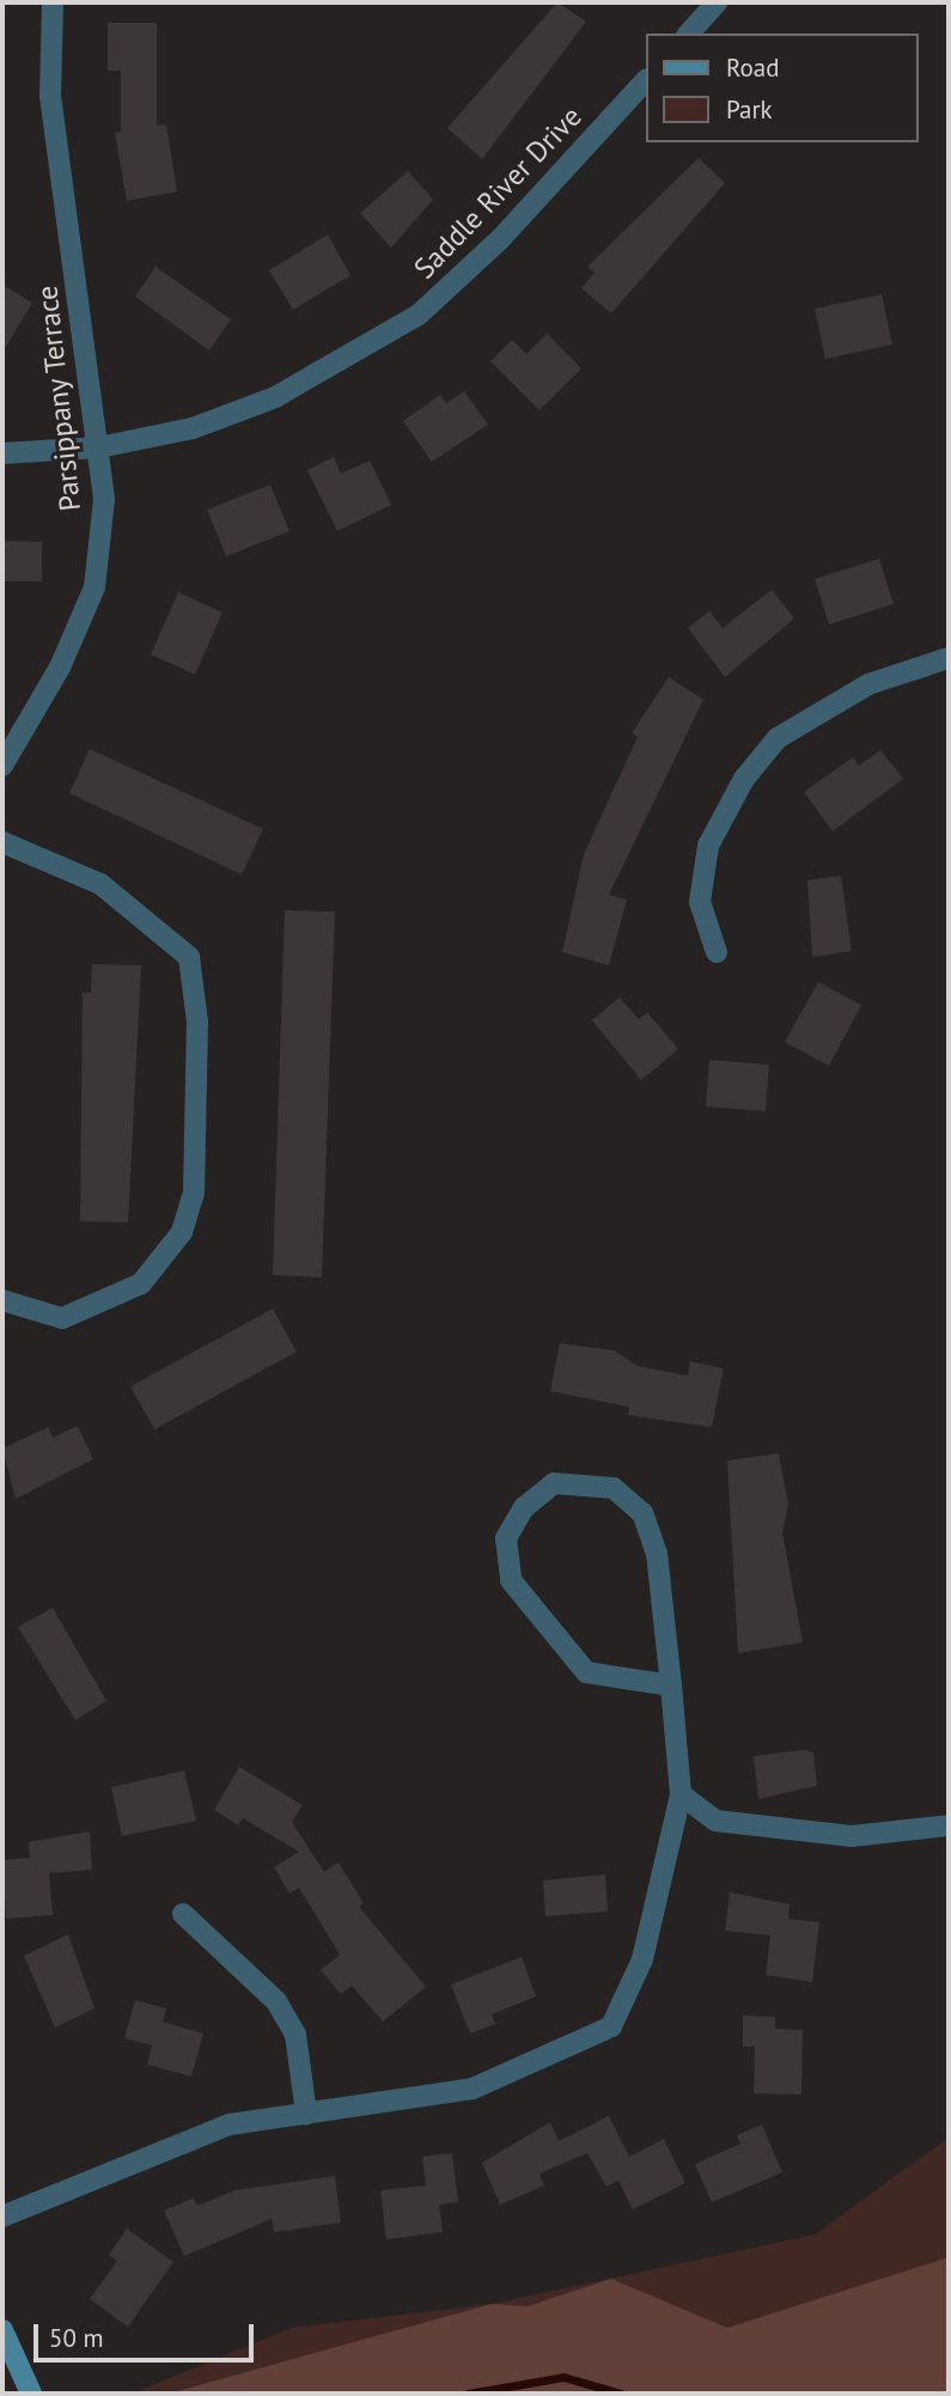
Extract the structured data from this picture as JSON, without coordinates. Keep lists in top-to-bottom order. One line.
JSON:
{"streets":{"street":["Saddle River Drive","Parsippany Terrace"]},"crossings":[["Saddle River Drive","Parsippany Terrace"]],"legend":["Road","Park"],"scale_bar":"50 m"}
